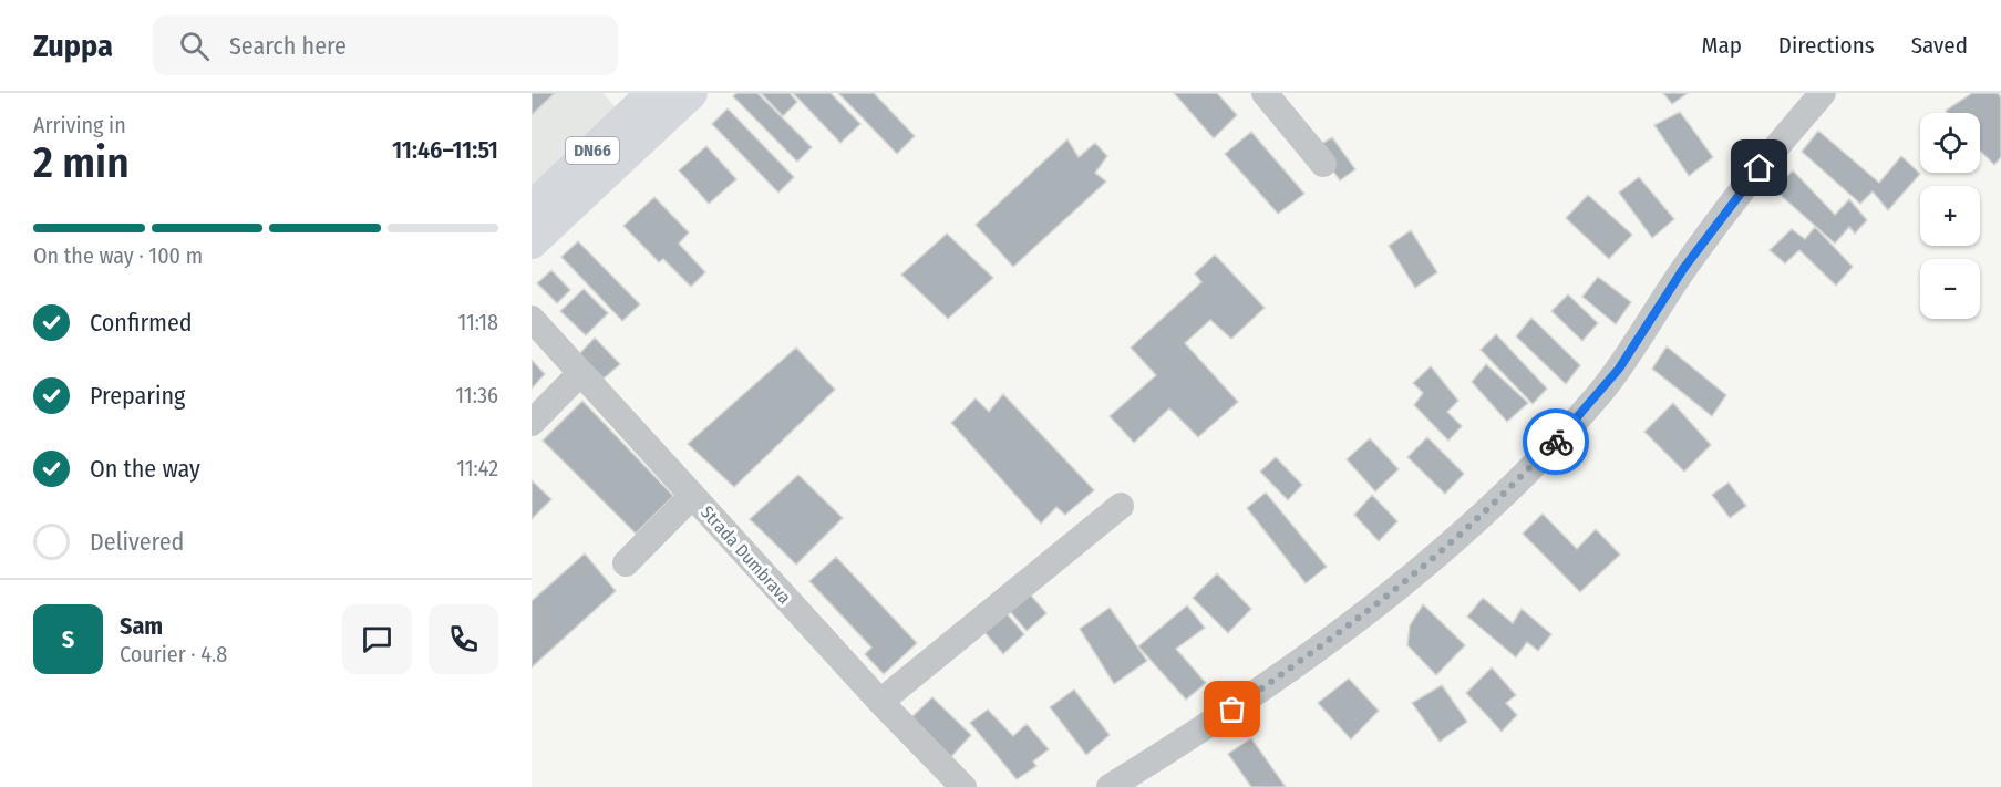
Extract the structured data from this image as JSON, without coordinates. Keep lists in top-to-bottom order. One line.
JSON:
{"streets":{"main road":["DN66"],"street":["Strada Dumbrava"]},"page":{"header":"Zuppa","search":"Search here","nav":["Map","Directions","Saved"],"heading":["2 min","Arriving in","11:46–11:51"],"panel":["Sam","Courier · 4.8"],"map_buttons":["+","−"],"bar":"On the way · 100 m","list":[["Confirmed","11:18"],["Preparing","11:36"],["On the way","11:42"],"Delivered"],"round":"S"}}
